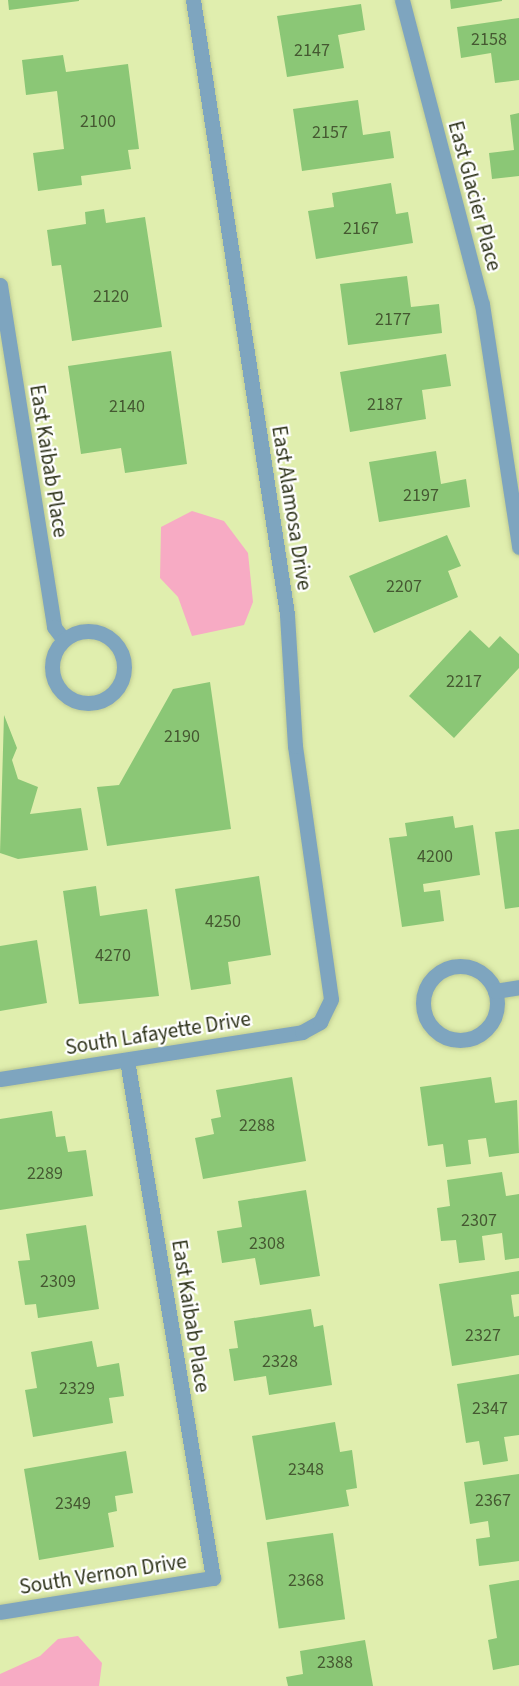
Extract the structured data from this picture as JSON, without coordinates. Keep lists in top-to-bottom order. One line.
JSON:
{"streets":{"street":["East Glacier Place","East Kaibab Place","East Alamosa Drive","South Lafayette Drive","South Vernon Drive"]},"crossings":[["East Kaibab Place","South Lafayette Drive"],["East Kaibab Place","South Vernon Drive"],["East Alamosa Drive","South Lafayette Drive"]],"house_numbers":["2158","2147","2100","2157","2167","2120","2177","2187","2140","2197","2207","2217","2190","4200","4250","4270","2288","2289","2307","2308","2309","2327","2328","2329","2347","2348","2367","2349","2368","2388"]}
